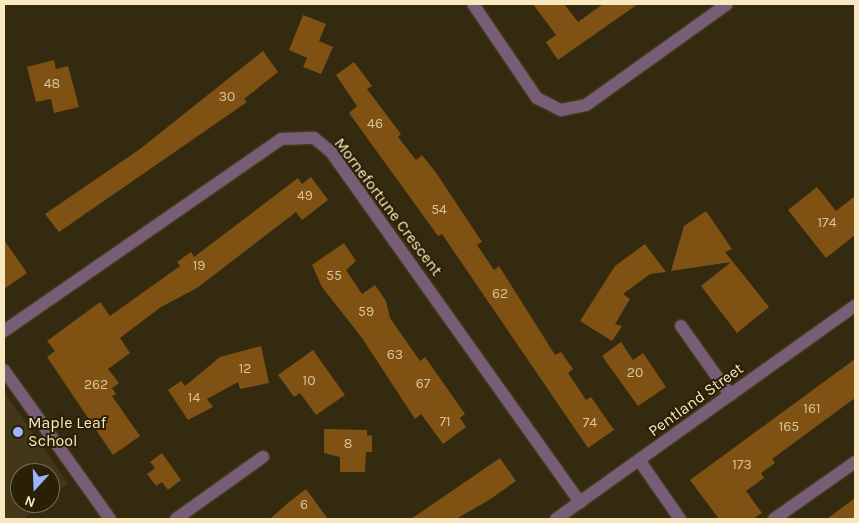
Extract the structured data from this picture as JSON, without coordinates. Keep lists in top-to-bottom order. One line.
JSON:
{"streets":{"street":["Mornefortune Crescent","Pentland Street"]},"crossings":[["Mornefortune Crescent","Pentland Street"]],"places":["Maple Leaf School"],"house_numbers":["48","30","46","49","54","174","19","55","62","59","63","12","20","10","67","262","14","161","71","74","165","8","173","6"],"north":"bottom"}
